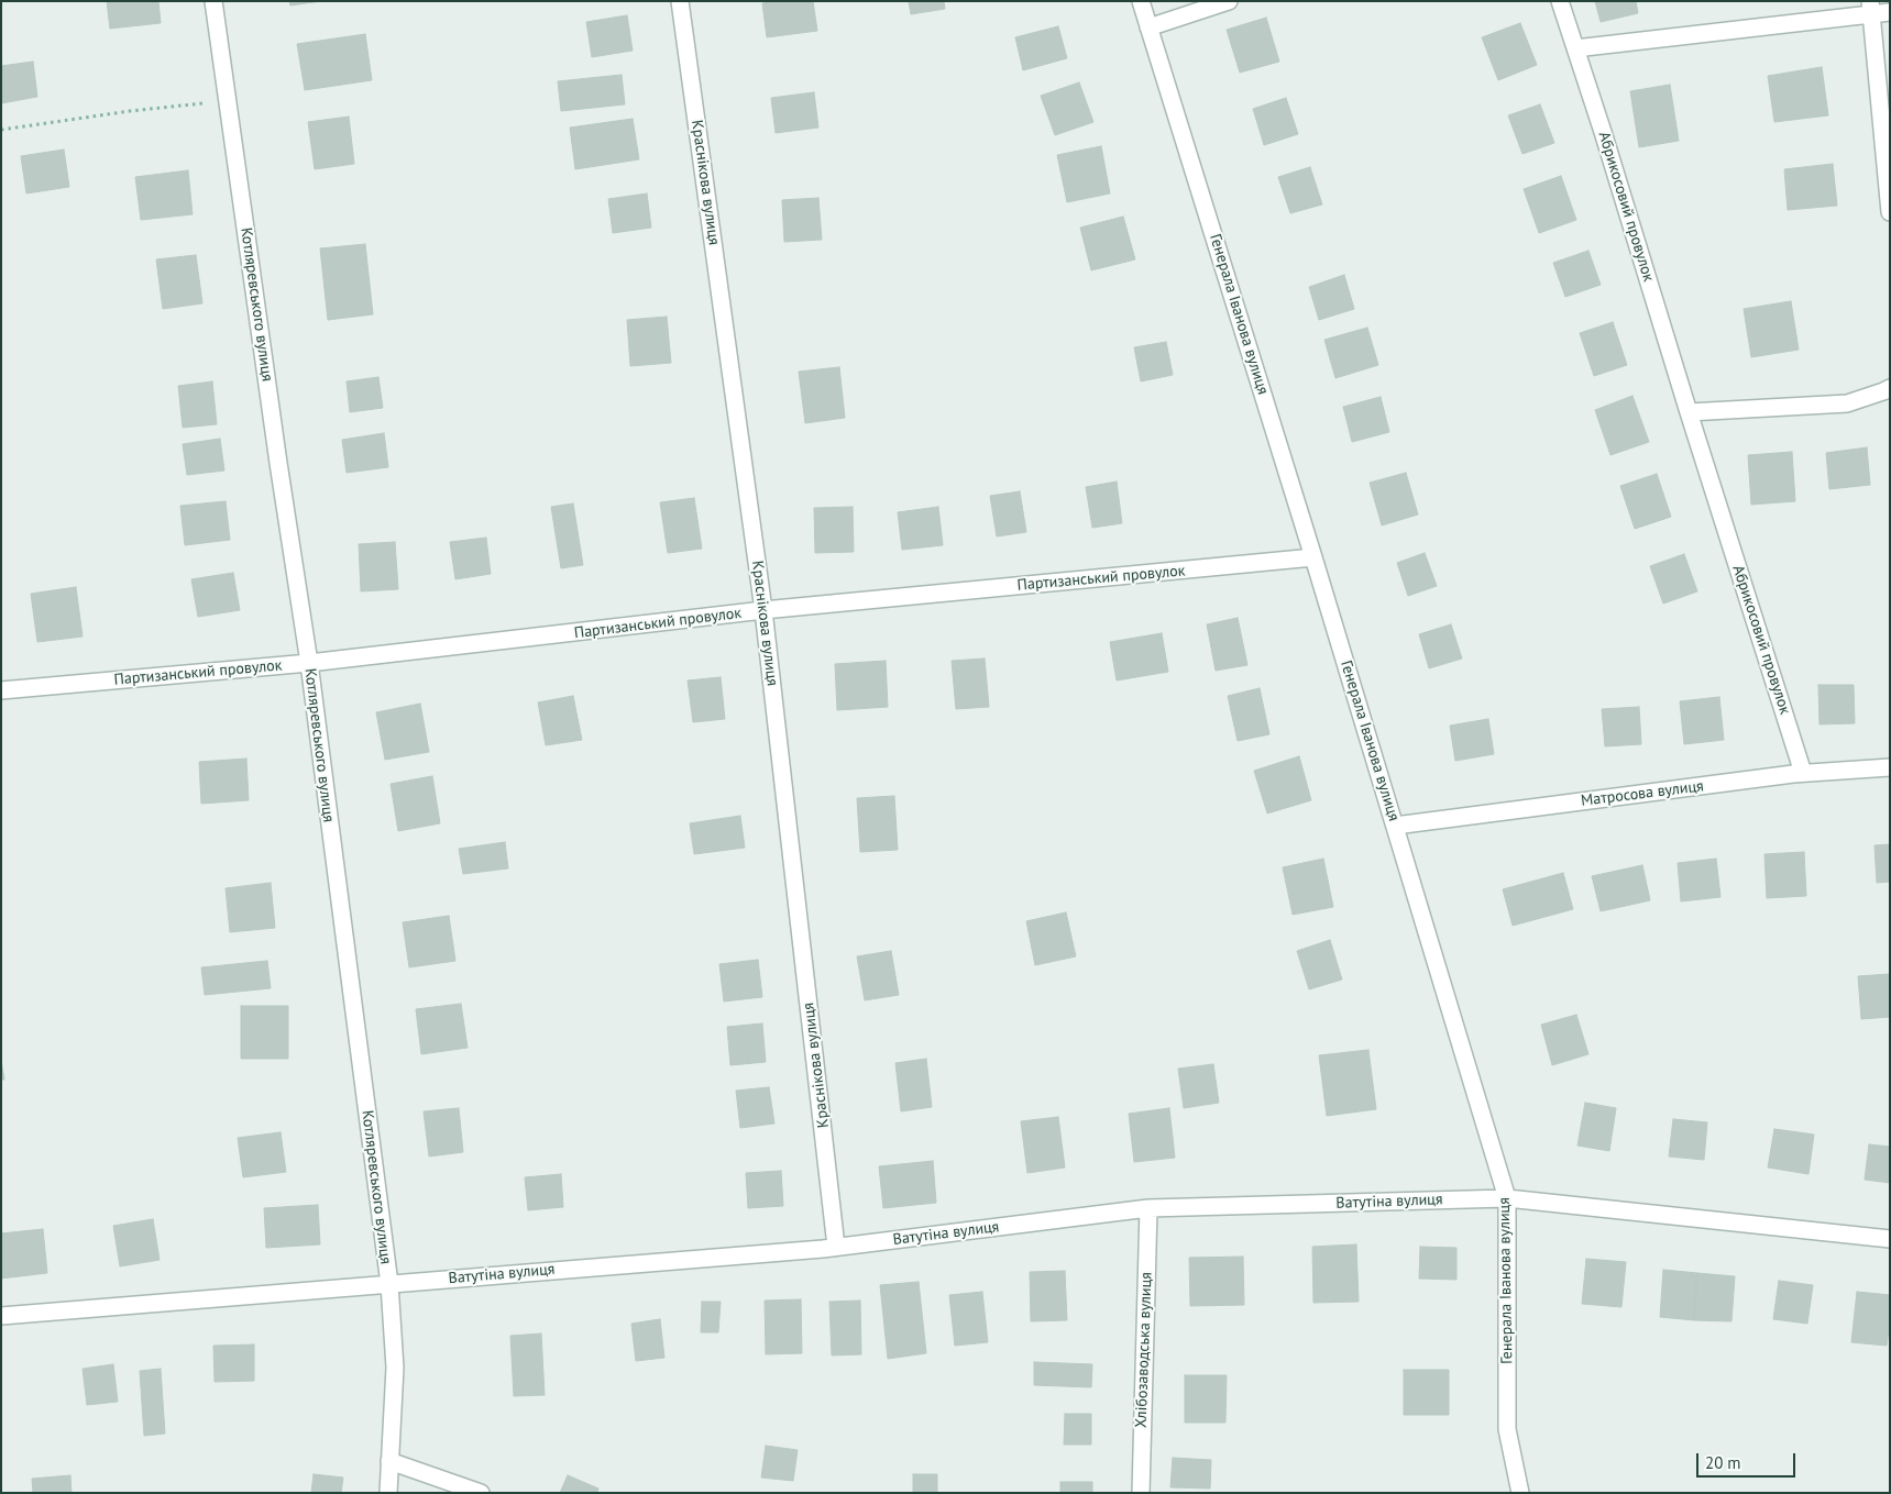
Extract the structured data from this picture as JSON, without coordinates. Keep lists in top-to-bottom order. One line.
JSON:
{"streets":{"street":["Краснікова вулиця","Абрикосовий провулок","Котляревського вулиця","Генерала Іванова вулиця","Партизанський провулок","Матросова вулиця","Ватутіна вулиця","Хлібозаводська вулиця"]},"crossings":[["Краснікова вулиця","Партизанський провулок"],["Краснікова вулиця","Ватутіна вулиця"],["Абрикосовий провулок","Матросова вулиця"],["Котляревського вулиця","Партизанський провулок"],["Котляревського вулиця","Ватутіна вулиця"],["Генерала Іванова вулиця","Партизанський провулок"],["Генерала Іванова вулиця","Матросова вулиця"],["Генерала Іванова вулиця","Ватутіна вулиця"],["Ватутіна вулиця","Хлібозаводська вулиця"]],"scale_bar":"20 m"}
